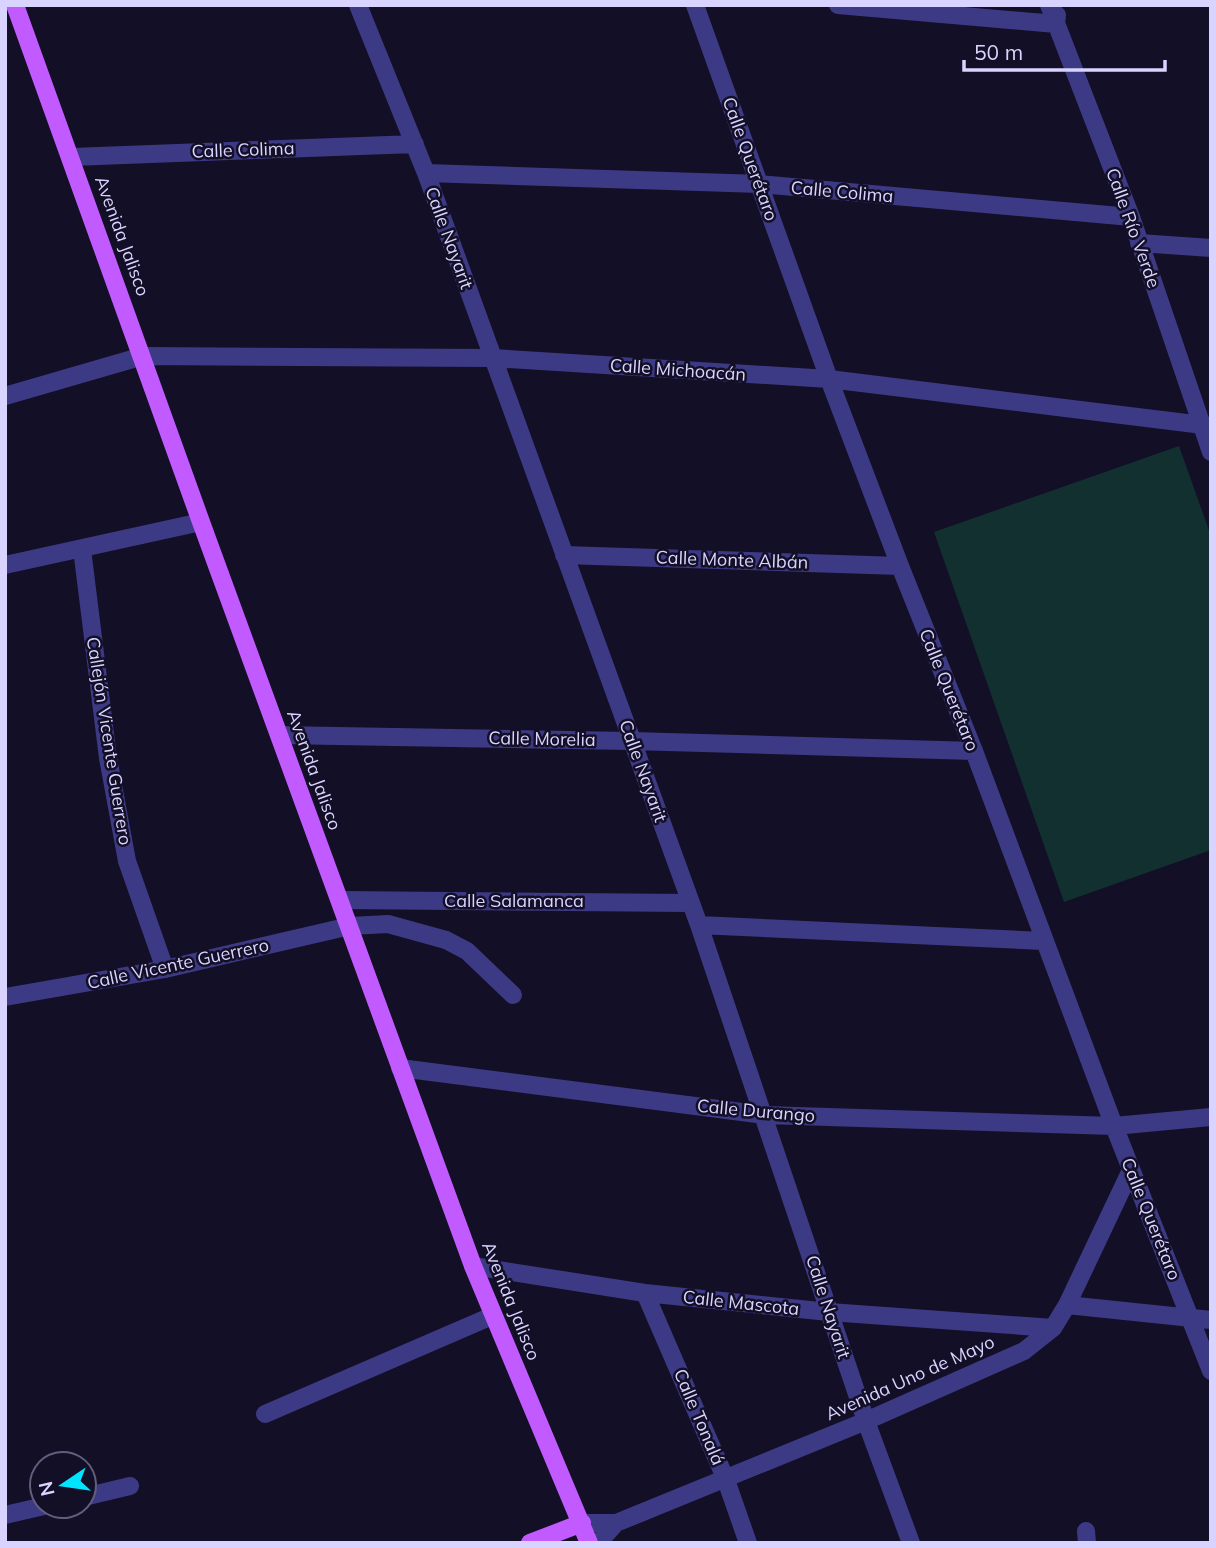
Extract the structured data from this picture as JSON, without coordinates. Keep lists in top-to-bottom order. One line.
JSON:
{"streets":{"main road":["Avenida Jalisco","Avenida Uno de Mayo"],"street":["Calle Colima","Calle Querétaro","Calle Río Verde","Calle Nayarit","Calle Michoacán","Calle Monte Albán","Calle Morelia","Callejón Vicente Guerrero","Calle Salamanca","Calle Vicente Guerrero","Calle Durango","Calle Mascota","Calle Tonalá"]},"crossings":[["Calle Colima","Calle Querétaro"],["Calle Colima","Calle Río Verde"],["Calle Colima","Avenida Jalisco"],["Calle Colima","Calle Nayarit"],["Calle Querétaro","Calle Michoacán"],["Calle Querétaro","Calle Monte Albán"],["Calle Querétaro","Calle Morelia"],["Calle Querétaro","Calle Durango"],["Calle Querétaro","Avenida Uno de Mayo"],["Calle Río Verde","Calle Michoacán"],["Avenida Jalisco","Calle Michoacán"],["Avenida Jalisco","Calle Morelia"],["Avenida Jalisco","Calle Salamanca"],["Avenida Jalisco","Calle Vicente Guerrero"],["Avenida Jalisco","Calle Durango"],["Avenida Jalisco","Calle Mascota"],["Avenida Jalisco","Avenida Uno de Mayo"],["Calle Nayarit","Calle Michoacán"],["Calle Nayarit","Calle Monte Albán"],["Calle Nayarit","Calle Morelia"],["Calle Nayarit","Calle Salamanca"],["Calle Nayarit","Calle Durango"],["Calle Nayarit","Calle Mascota"],["Calle Nayarit","Avenida Uno de Mayo"],["Callejón Vicente Guerrero","Calle Vicente Guerrero"],["Calle Mascota","Avenida Uno de Mayo"],["Calle Mascota","Calle Tonalá"],["Avenida Uno de Mayo","Calle Tonalá"]],"scale_bar":"50 m","north":"left"}
